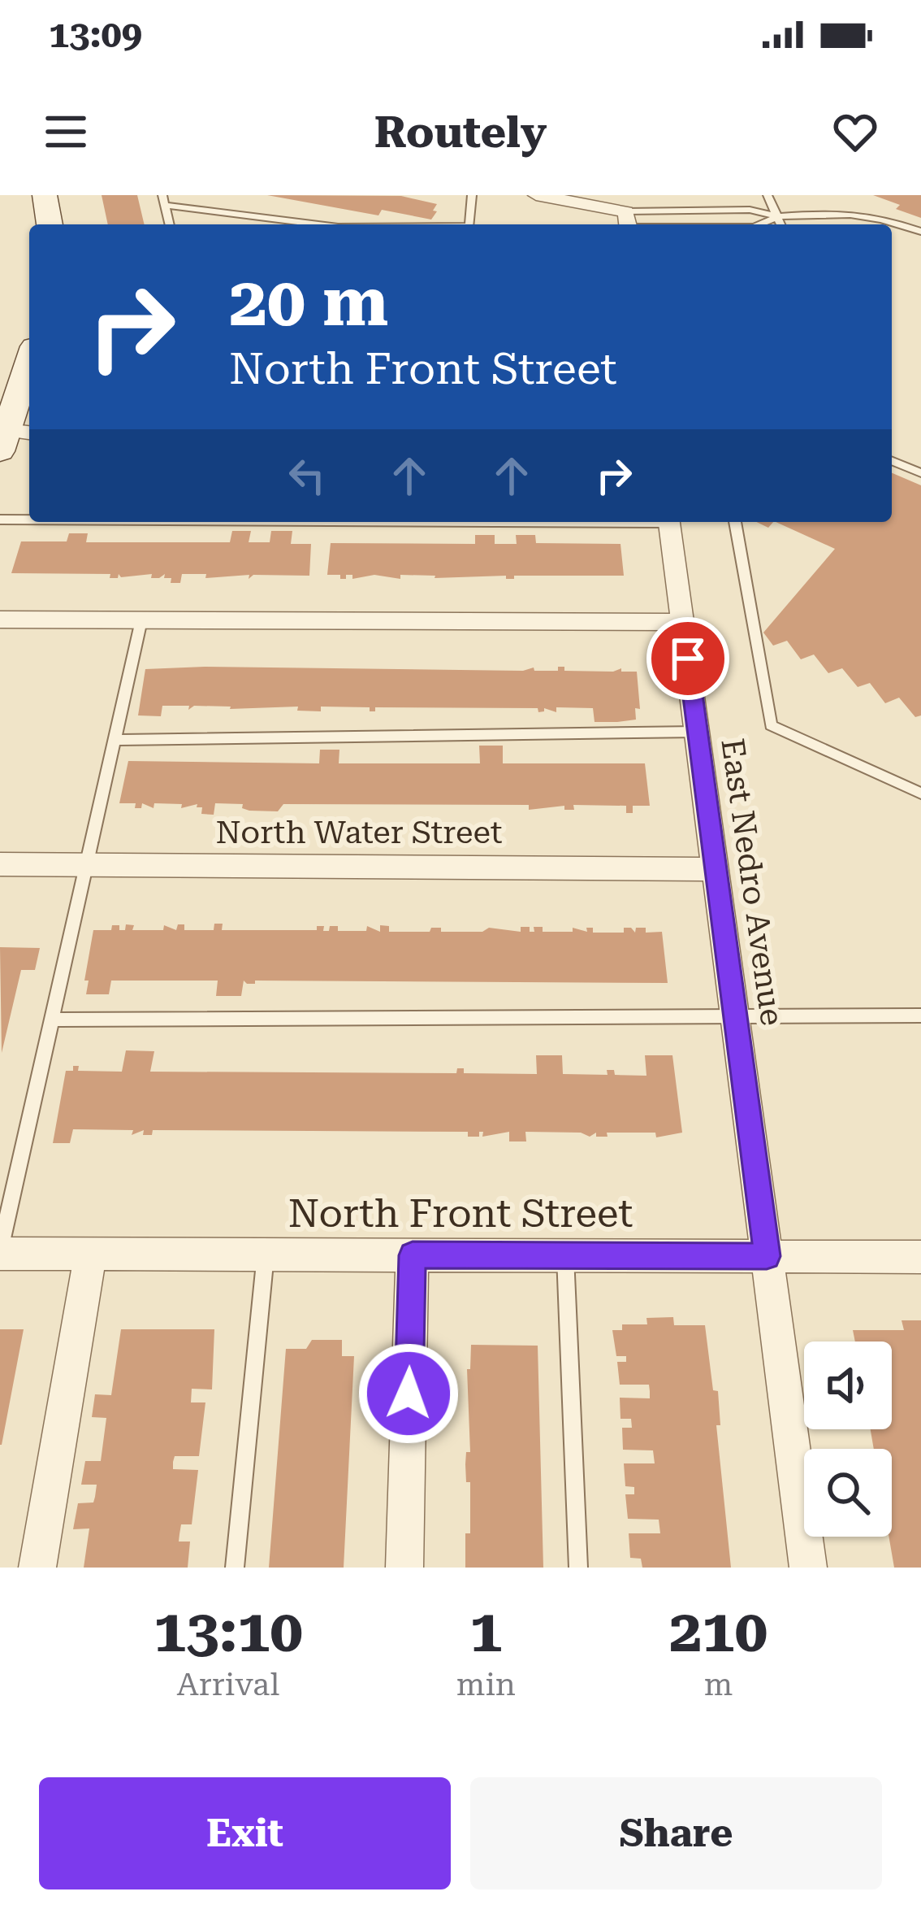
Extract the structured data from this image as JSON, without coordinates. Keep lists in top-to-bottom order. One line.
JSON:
{"streets":{"street":["North Water Street","East Nedro Avenue","North Front Street"]},"crossings":[["North Water Street","East Nedro Avenue"],["East Nedro Avenue","North Front Street"]],"page":{"status":"13:09","header":"Routely","turn":["20 m","North Front Street"],"eta":["13:10","Arrival","1","min","210","m"],"buttons":["Exit","Share"]}}
